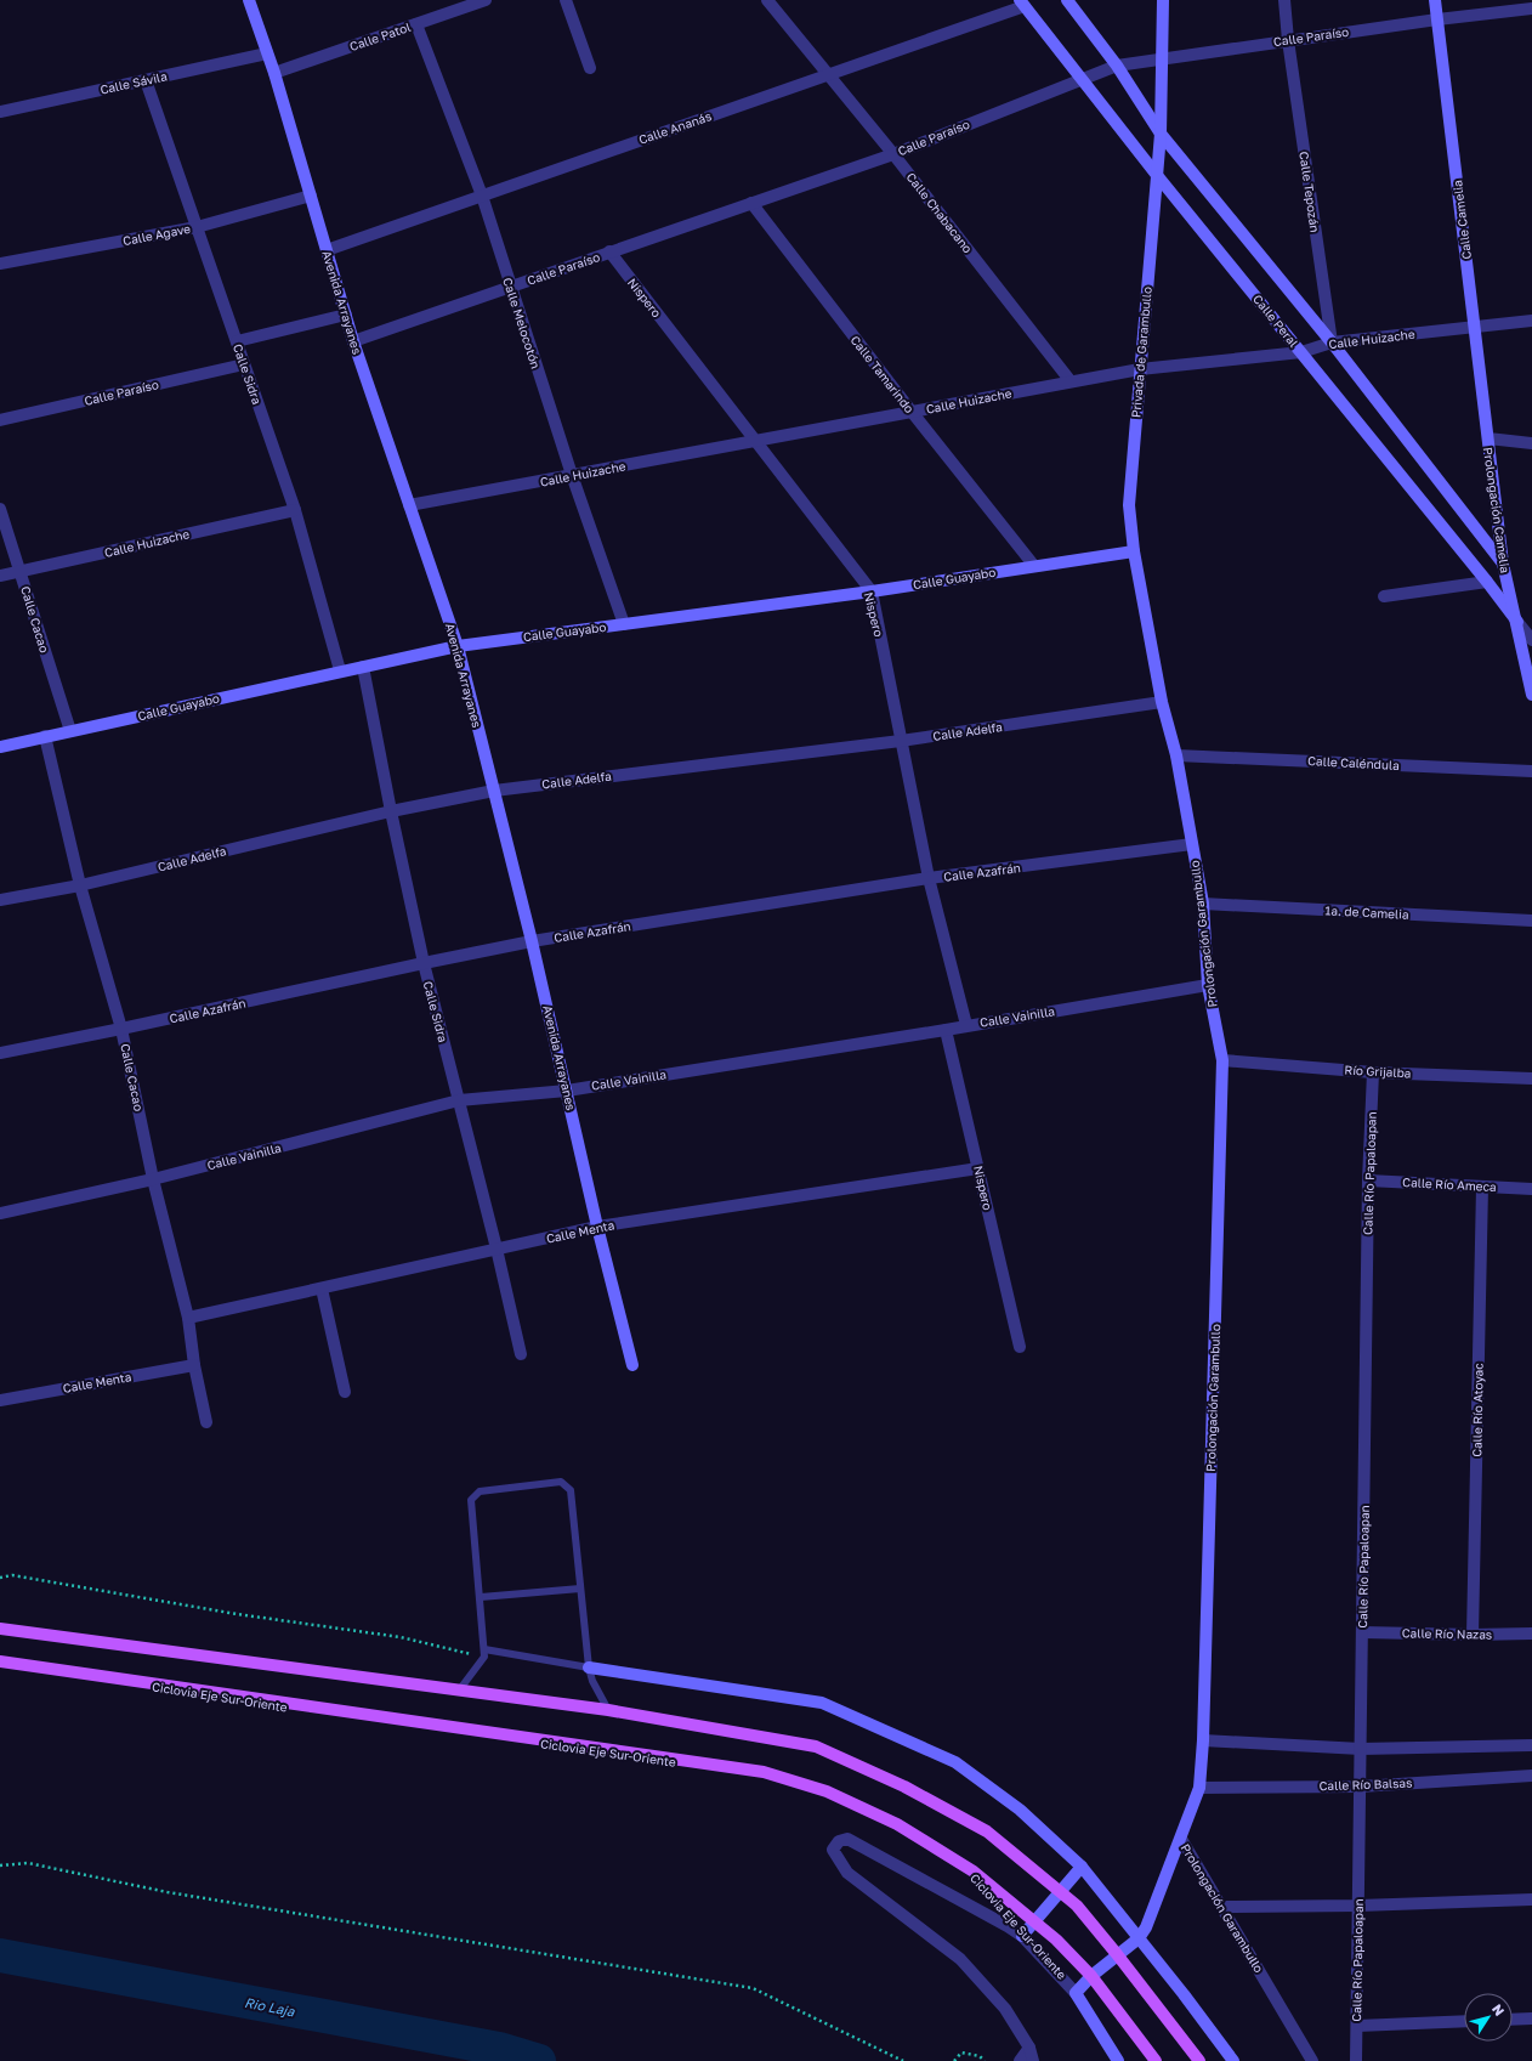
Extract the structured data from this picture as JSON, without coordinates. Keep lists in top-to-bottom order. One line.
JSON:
{"streets":{"street":["Calle Patol","Calle Paraíso","Calle Sávila","Calle Ananás","Calle Tepozán","Calle Chabacano","Calle Camelia","Calle Agave","Nispero","Avenida Arrayanes","Calle Peral","Calle Melocotón","Calle Huizache","Privada de Garambullo","Calle Sidra","Calle Tamarindo","Prolongación Camelia","Calle Guayabo","Calle Cacao","Calle Adelfa","Calle Caléndula","Calle Azafrán","1a. de Camelia","Prolongación Garambullo","Calle Vainilla","Río Grijalba","Calle Río Papaloapan","Calle Río Ameca","Calle Menta","Calle Río Atoyac","Calle Río Nazas","Calle Río Balsas"]},"crossings":[["Calle Patol","Avenida Arrayanes"],["Calle Patol","Calle Melocotón"],["Calle Paraíso","Calle Tepozán"],["Calle Paraíso","Calle Chabacano"],["Calle Paraíso","Calle Camelia"],["Calle Paraíso","Nispero"],["Calle Paraíso","Avenida Arrayanes"],["Calle Paraíso","Calle Peral"],["Calle Paraíso","Calle Melocotón"],["Calle Paraíso","Privada de Garambullo"],["Calle Paraíso","Calle Sidra"],["Calle Paraíso","Calle Tamarindo"],["Calle Sávila","Avenida Arrayanes"],["Calle Sávila","Calle Sidra"],["Calle Ananás","Calle Chabacano"],["Calle Ananás","Avenida Arrayanes"],["Calle Ananás","Calle Peral"],["Calle Ananás","Calle Melocotón"],["Calle Tepozán","Calle Huizache"],["Calle Chabacano","Calle Huizache"],["Calle Camelia","Calle Huizache"],["Calle Camelia","Prolongación Camelia"],["Calle Agave","Avenida Arrayanes"],["Calle Agave","Calle Sidra"],["Nispero","Calle Huizache"],["Nispero","Calle Guayabo"],["Nispero","Calle Adelfa"],["Nispero","Calle Azafrán"],["Nispero","Calle Vainilla"],["Nispero","Calle Menta"],["Avenida Arrayanes","Calle Huizache"],["Avenida Arrayanes","Calle Guayabo"],["Avenida Arrayanes","Calle Adelfa"],["Avenida Arrayanes","Calle Azafrán"],["Avenida Arrayanes","Calle Vainilla"],["Avenida Arrayanes","Calle Menta"],["Calle Peral","Calle Huizache"],["Calle Peral","Privada de Garambullo"],["Calle Peral","Prolongación Camelia"],["Calle Melocotón","Calle Huizache"],["Calle Melocotón","Calle Guayabo"],["Calle Huizache","Privada de Garambullo"],["Calle Huizache","Calle Sidra"],["Calle Huizache","Calle Tamarindo"],["Calle Huizache","Calle Cacao"],["Privada de Garambullo","Calle Guayabo"],["Privada de Garambullo","Calle Adelfa"],["Privada de Garambullo","Prolongación Garambullo"],["Calle Sidra","Calle Guayabo"],["Calle Sidra","Calle Adelfa"],["Calle Sidra","Calle Azafrán"],["Calle Sidra","Calle Vainilla"],["Calle Sidra","Calle Menta"],["Calle Tamarindo","Calle Guayabo"],["Calle Guayabo","Calle Cacao"],["Calle Cacao","Calle Adelfa"],["Calle Cacao","Calle Azafrán"],["Calle Cacao","Calle Vainilla"],["Calle Cacao","Calle Menta"],["Calle Adelfa","Prolongación Garambullo"],["Calle Caléndula","Prolongación Garambullo"],["Calle Azafrán","Prolongación Garambullo"],["1a. de Camelia","Prolongación Garambullo"],["Prolongación Garambullo","Calle Vainilla"],["Prolongación Garambullo","Río Grijalba"],["Prolongación Garambullo","Calle Río Balsas"],["Río Grijalba","Calle Río Papaloapan"],["Calle Río Papaloapan","Calle Río Ameca"],["Calle Río Papaloapan","Calle Río Nazas"],["Calle Río Papaloapan","Calle Río Balsas"],["Calle Río Ameca","Calle Río Atoyac"],["Calle Río Atoyac","Calle Río Nazas"]],"water":["Rio Laja"],"north":"top right"}
